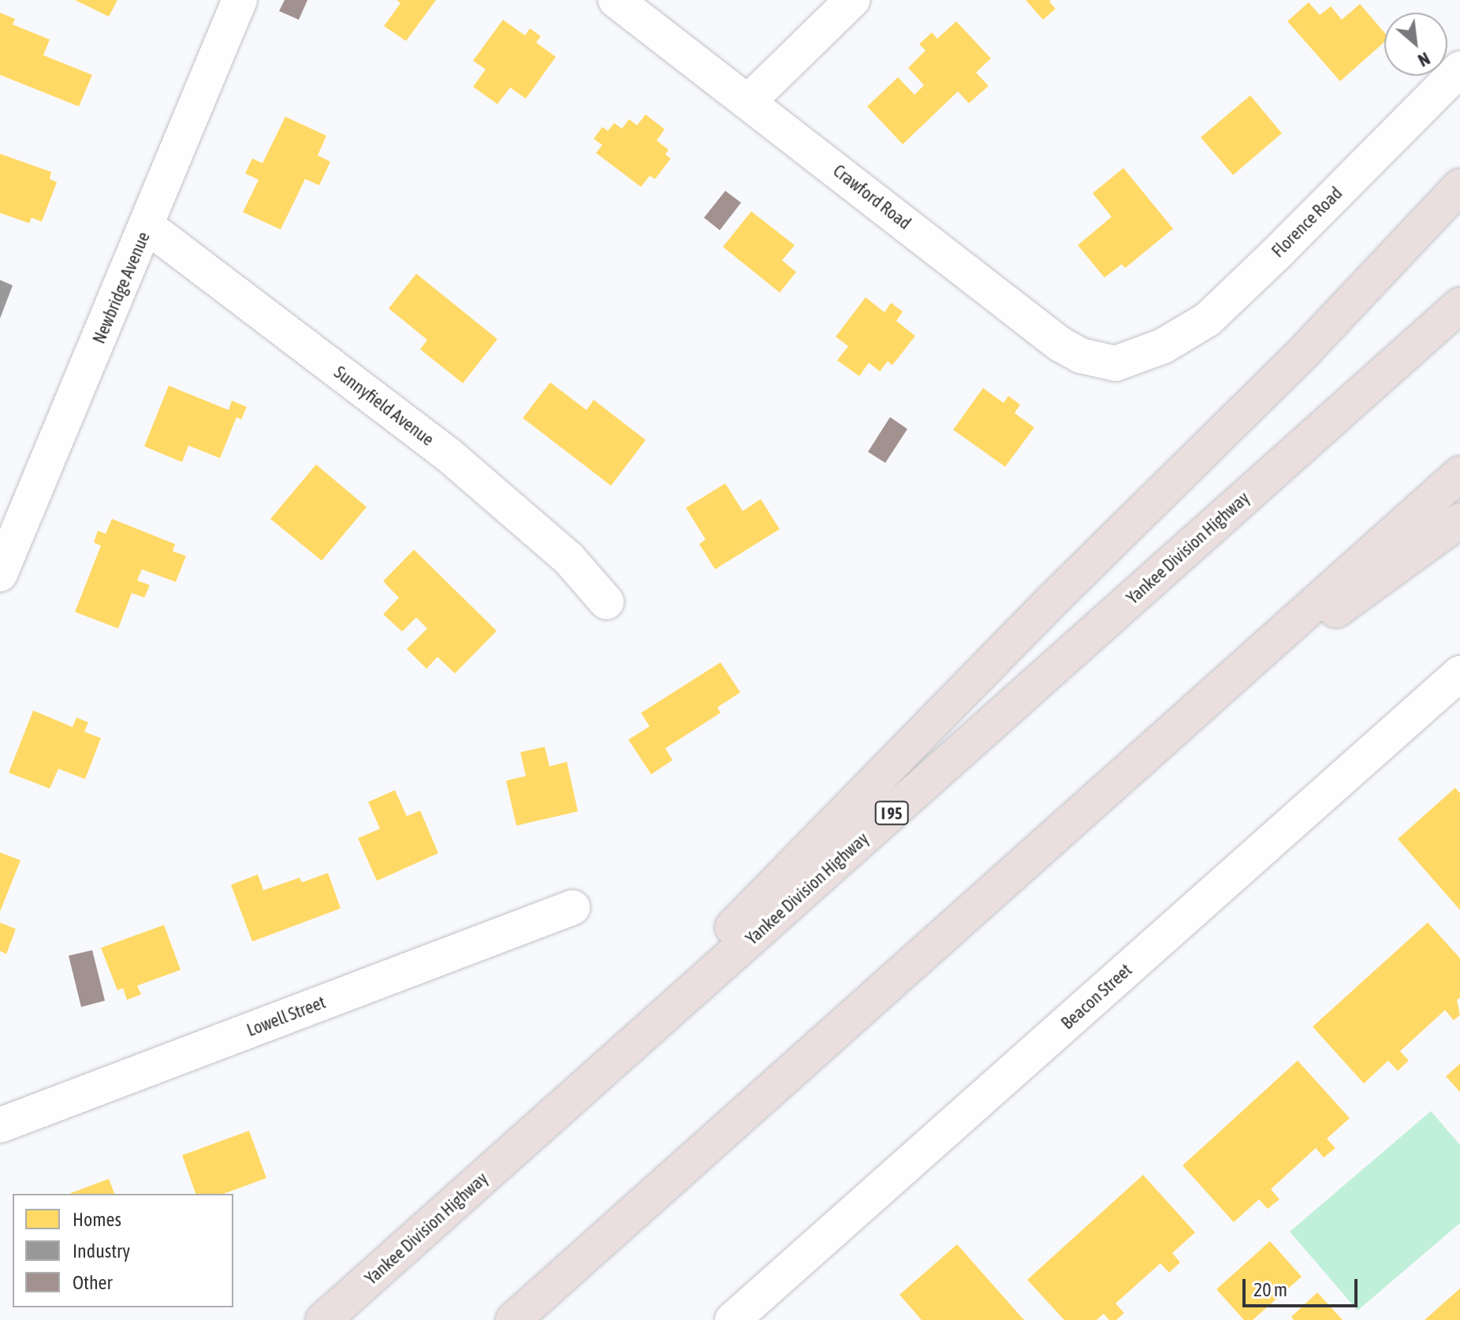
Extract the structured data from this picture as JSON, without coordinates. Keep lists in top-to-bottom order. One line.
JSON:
{"streets":{"highway":["Yankee Division Highway","I 95"],"street":["Crawford Road","Florence Road","Newbridge Avenue","Sunnyfield Avenue","Beacon Street","Lowell Street"]},"crossings":[["Crawford Road","Florence Road"],["Newbridge Avenue","Sunnyfield Avenue"]],"legend":["Homes","Industry","Other"],"scale_bar":"20 m","north":"bottom right"}
